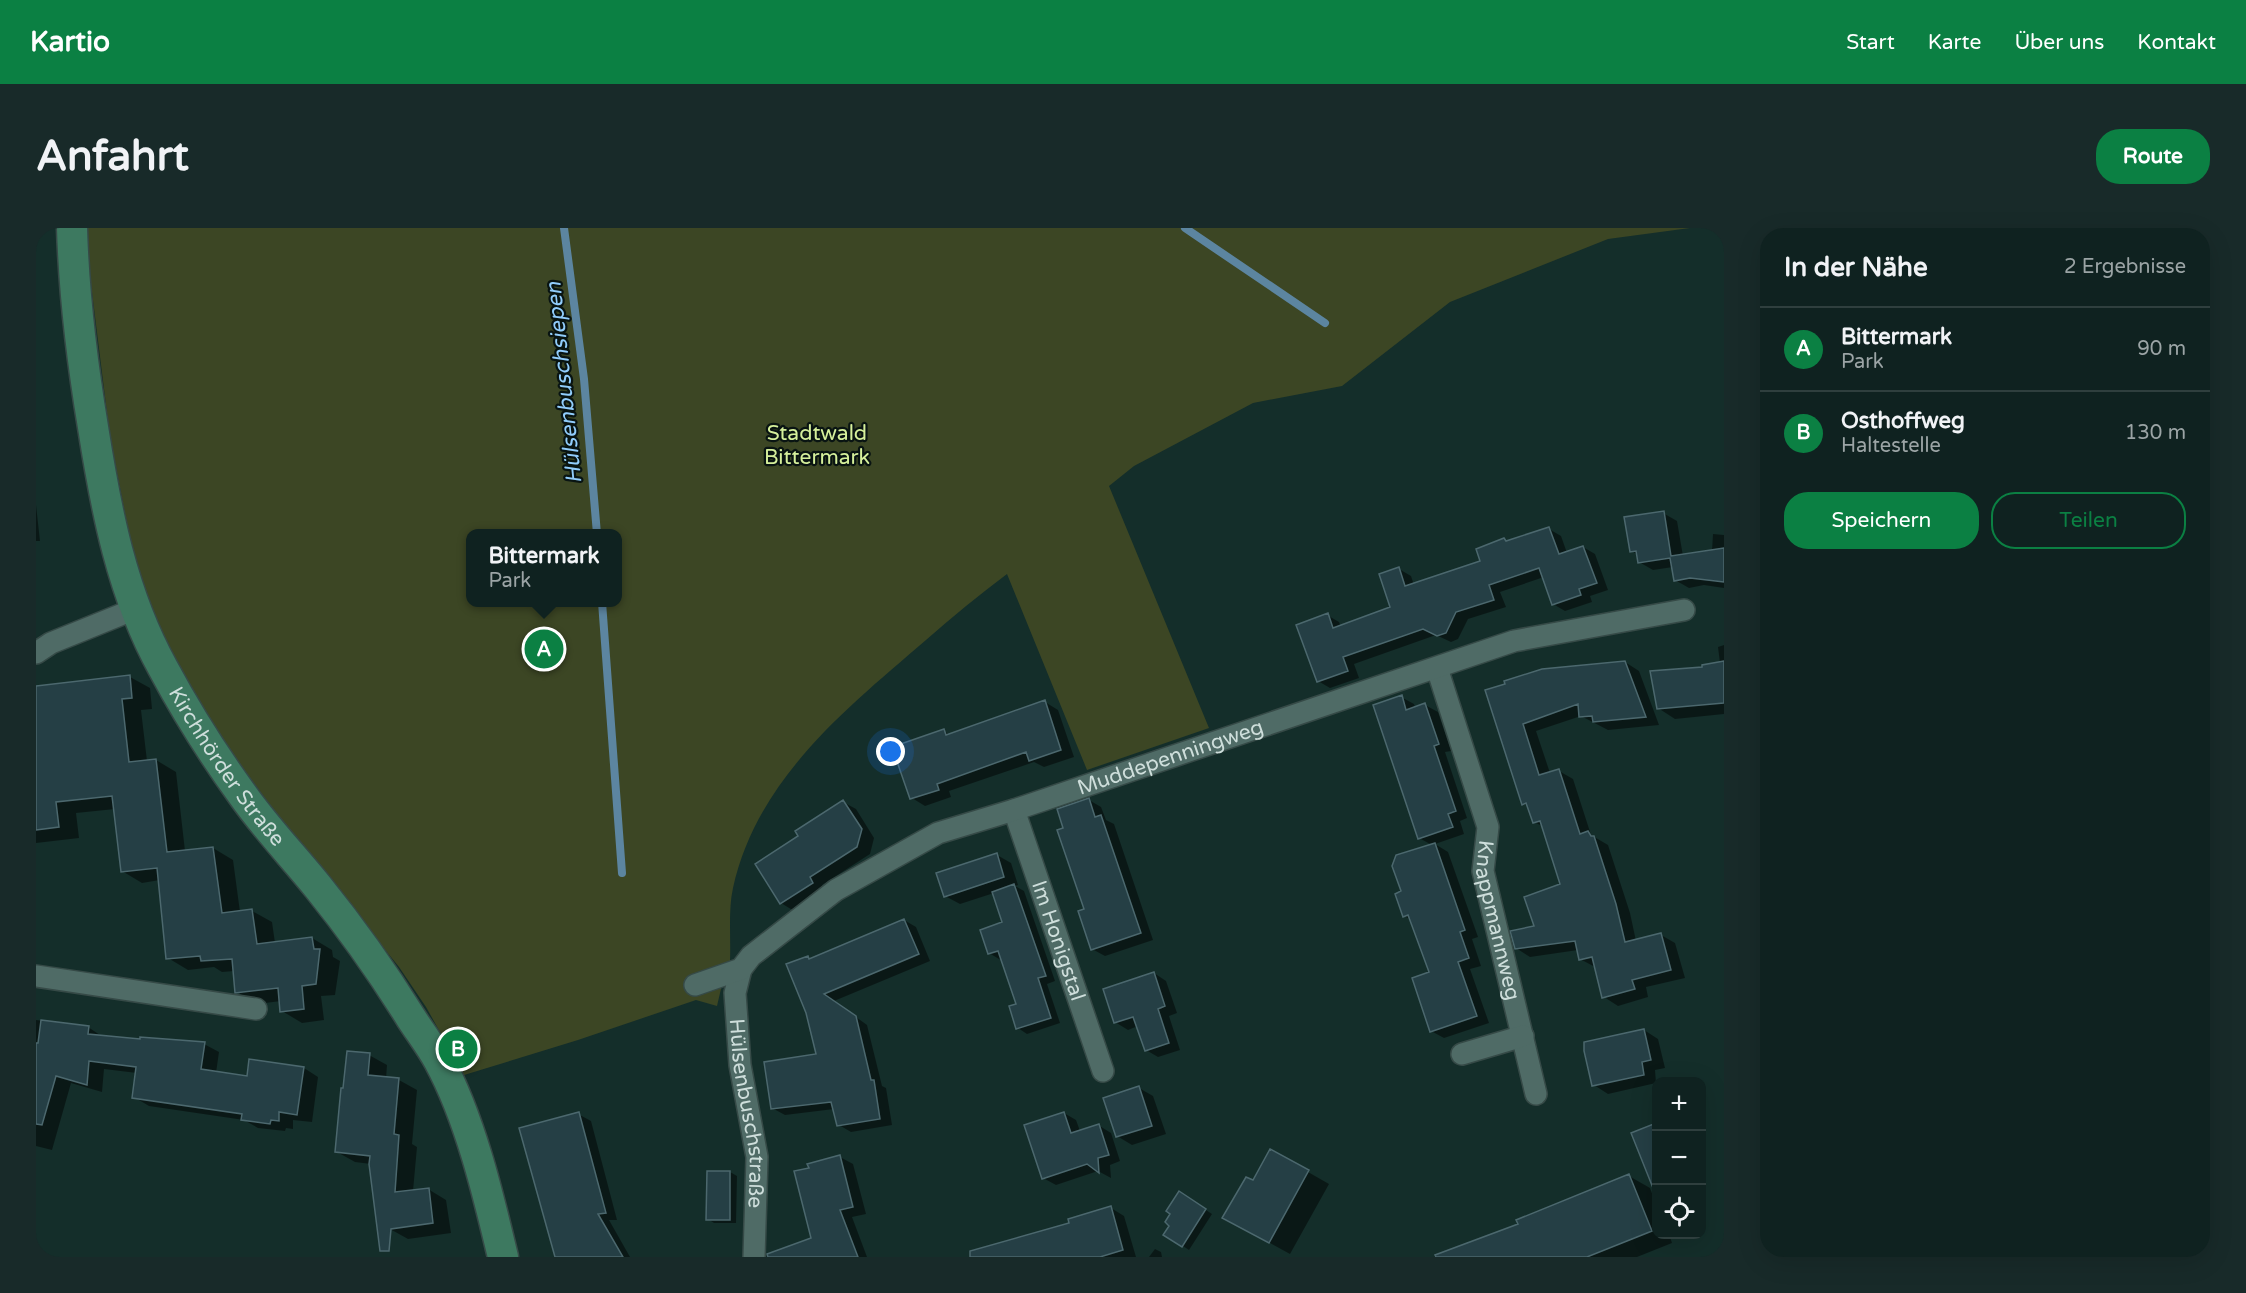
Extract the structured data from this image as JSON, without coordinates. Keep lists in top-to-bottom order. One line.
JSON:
{"streets":{"main road":["Kirchhörder Straße"],"street":["Muddepenningweg","Knappmannweg","Im Honigstal","Hülsenbuschstraße"]},"crossings":[["Muddepenningweg","Knappmannweg"],["Muddepenningweg","Im Honigstal"],["Muddepenningweg","Hülsenbuschstraße"]],"water":["Hülsenbuschsiepen"],"parks":["Stadtwald Bittermark"],"page":{"header":"Kartio","nav":["Start","Karte","Über uns","Kontakt"],"buttons":["Route",["Speichern","Teilen"]],"title":"Anfahrt","heading":["In der Nähe","2 Ergebnisse"],"list":[{"mark":"A","name":"Bittermark","note":"Park","value":"90 m"},{"mark":"B","name":"Osthoffweg","note":"Haltestelle","value":"130 m"}],"popup":["Bittermark","Park"],"pins":["A","B"],"map_buttons":["+","−"]}}
